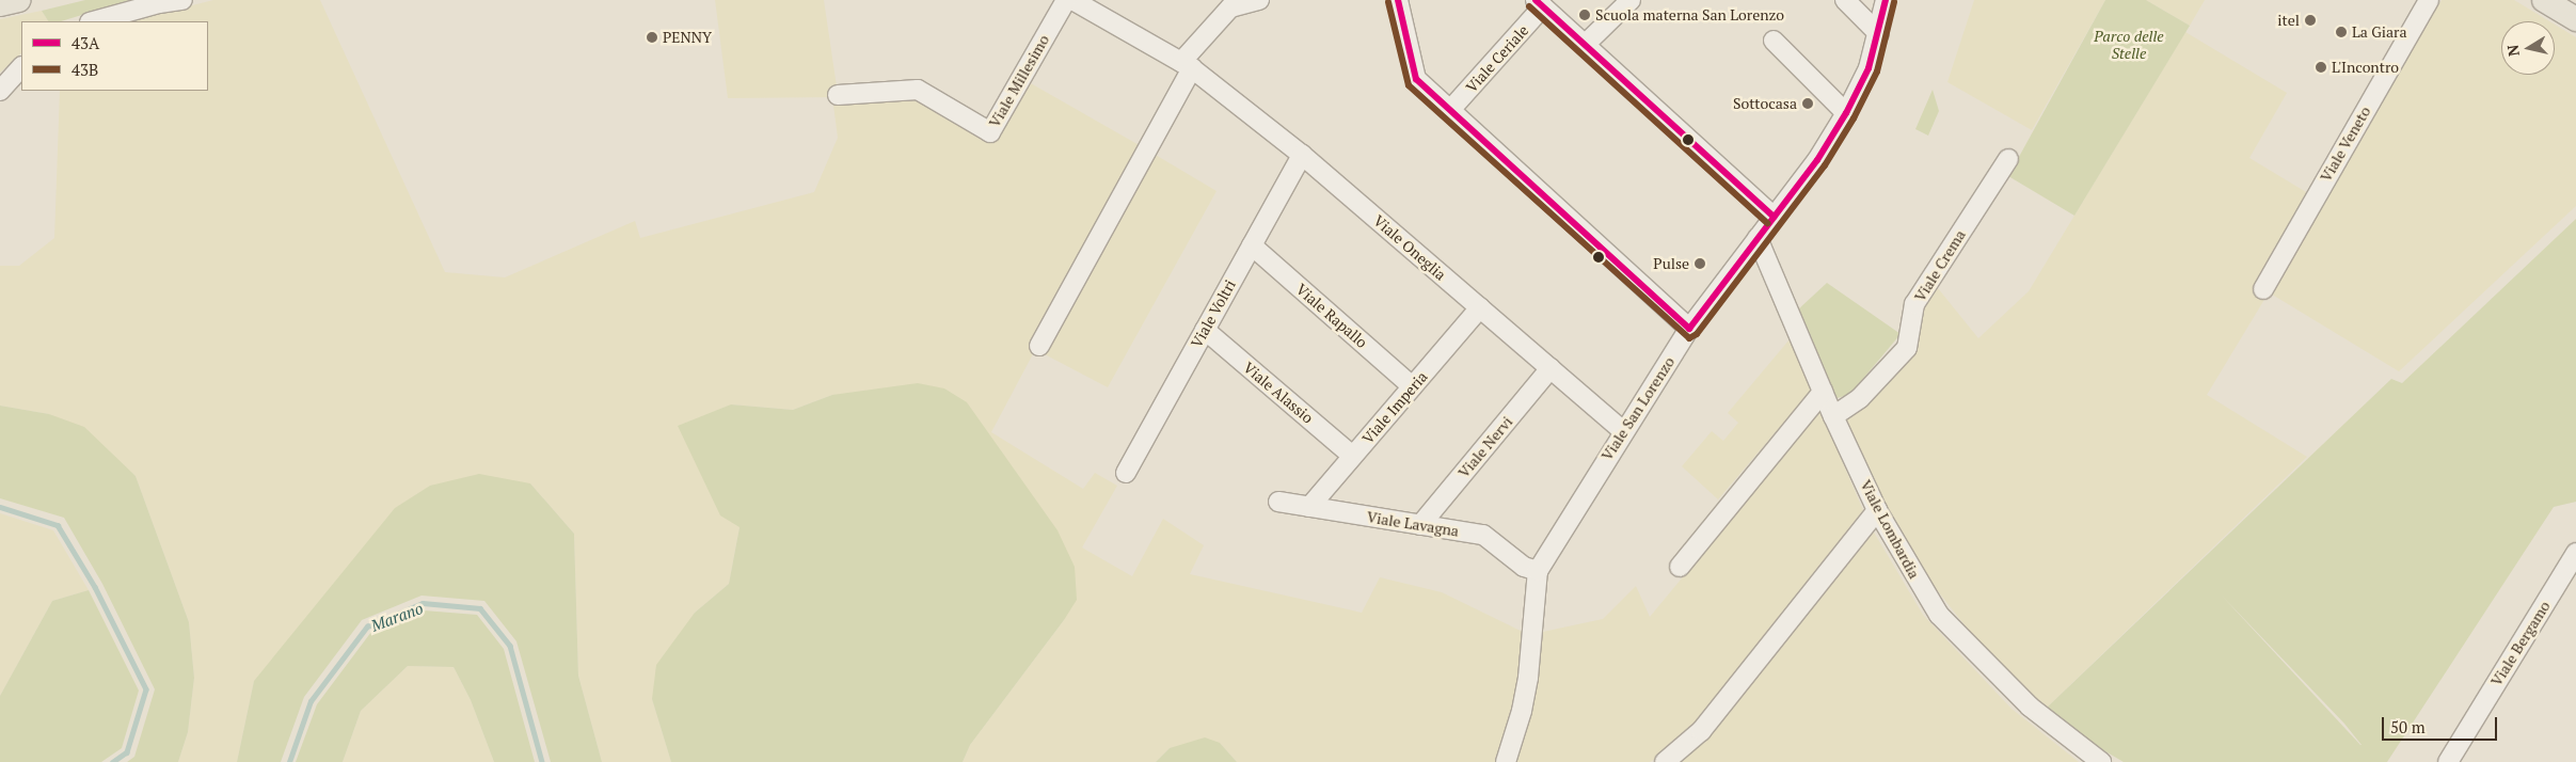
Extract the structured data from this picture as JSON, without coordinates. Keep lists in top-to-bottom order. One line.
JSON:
{"streets":{"street":["Viale Ceriale","Viale Millesimo","Viale Veneto","Viale Oneglia","Viale Crema","Viale Voltri","Viale Rapallo","Viale Alassio","Viale Imperia","Viale San Lorenzo","Viale Nervi","Viale Lavagna","Viale Lombardia","Viale Bergamo"]},"crossings":[["Viale Oneglia","Viale Voltri"],["Viale Oneglia","Viale Imperia"],["Viale Oneglia","Viale San Lorenzo"],["Viale Oneglia","Viale Nervi"],["Viale Crema","Viale Lombardia"],["Viale Voltri","Viale Rapallo"],["Viale Voltri","Viale Alassio"],["Viale Rapallo","Viale Imperia"],["Viale Alassio","Viale Imperia"],["Viale Imperia","Viale Lavagna"],["Viale San Lorenzo","Viale Lavagna"],["Viale San Lorenzo","Viale Lombardia"],["Viale Nervi","Viale Lavagna"]],"water":["Marano"],"parks":["Parco delle Stelle"],"places":["Scuola materna San Lorenzo","itel","La Giara","PENNY","L'Incontro","Sottocasa","Pulse"],"lines":["transit line 43A","transit line 43B"],"legend":["43A","43B"],"scale_bar":"50 m","north":"left"}
